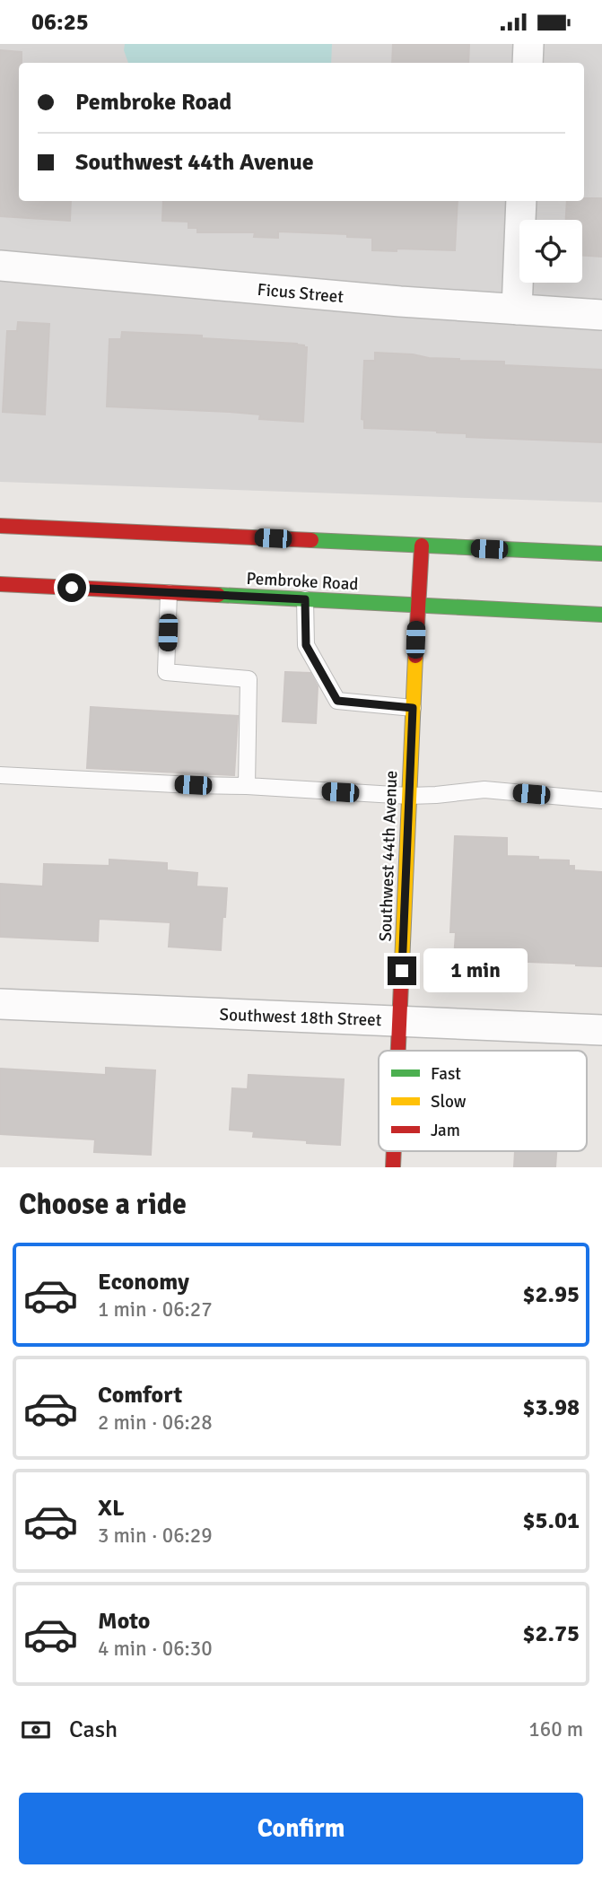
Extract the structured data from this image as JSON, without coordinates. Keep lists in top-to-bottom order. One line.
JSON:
{"streets":{"main road":["Pembroke Road","Southwest 44th Avenue"],"street":["Ficus Street","Southwest 18th Street"]},"crossings":[["Pembroke Road","Southwest 44th Avenue"],["Southwest 44th Avenue","Southwest 18th Street"]],"legend":["Fast","Slow","Jam"],"page":{"status":"06:25","banner":["Pembroke Road","Southwest 44th Avenue"],"bubble":"1 min","heading":"Choose a ride","list":[{"name":"Economy","note":"1 min · 06:27","value":"$2.95"},{"name":"Comfort","note":"2 min · 06:28","value":"$3.98"},{"name":"XL","note":"3 min · 06:29","value":"$5.01"},{"name":"Moto","note":"4 min · 06:30","value":"$2.75"}],"pay":["Cash","160 m"],"buttons":"Confirm"}}
